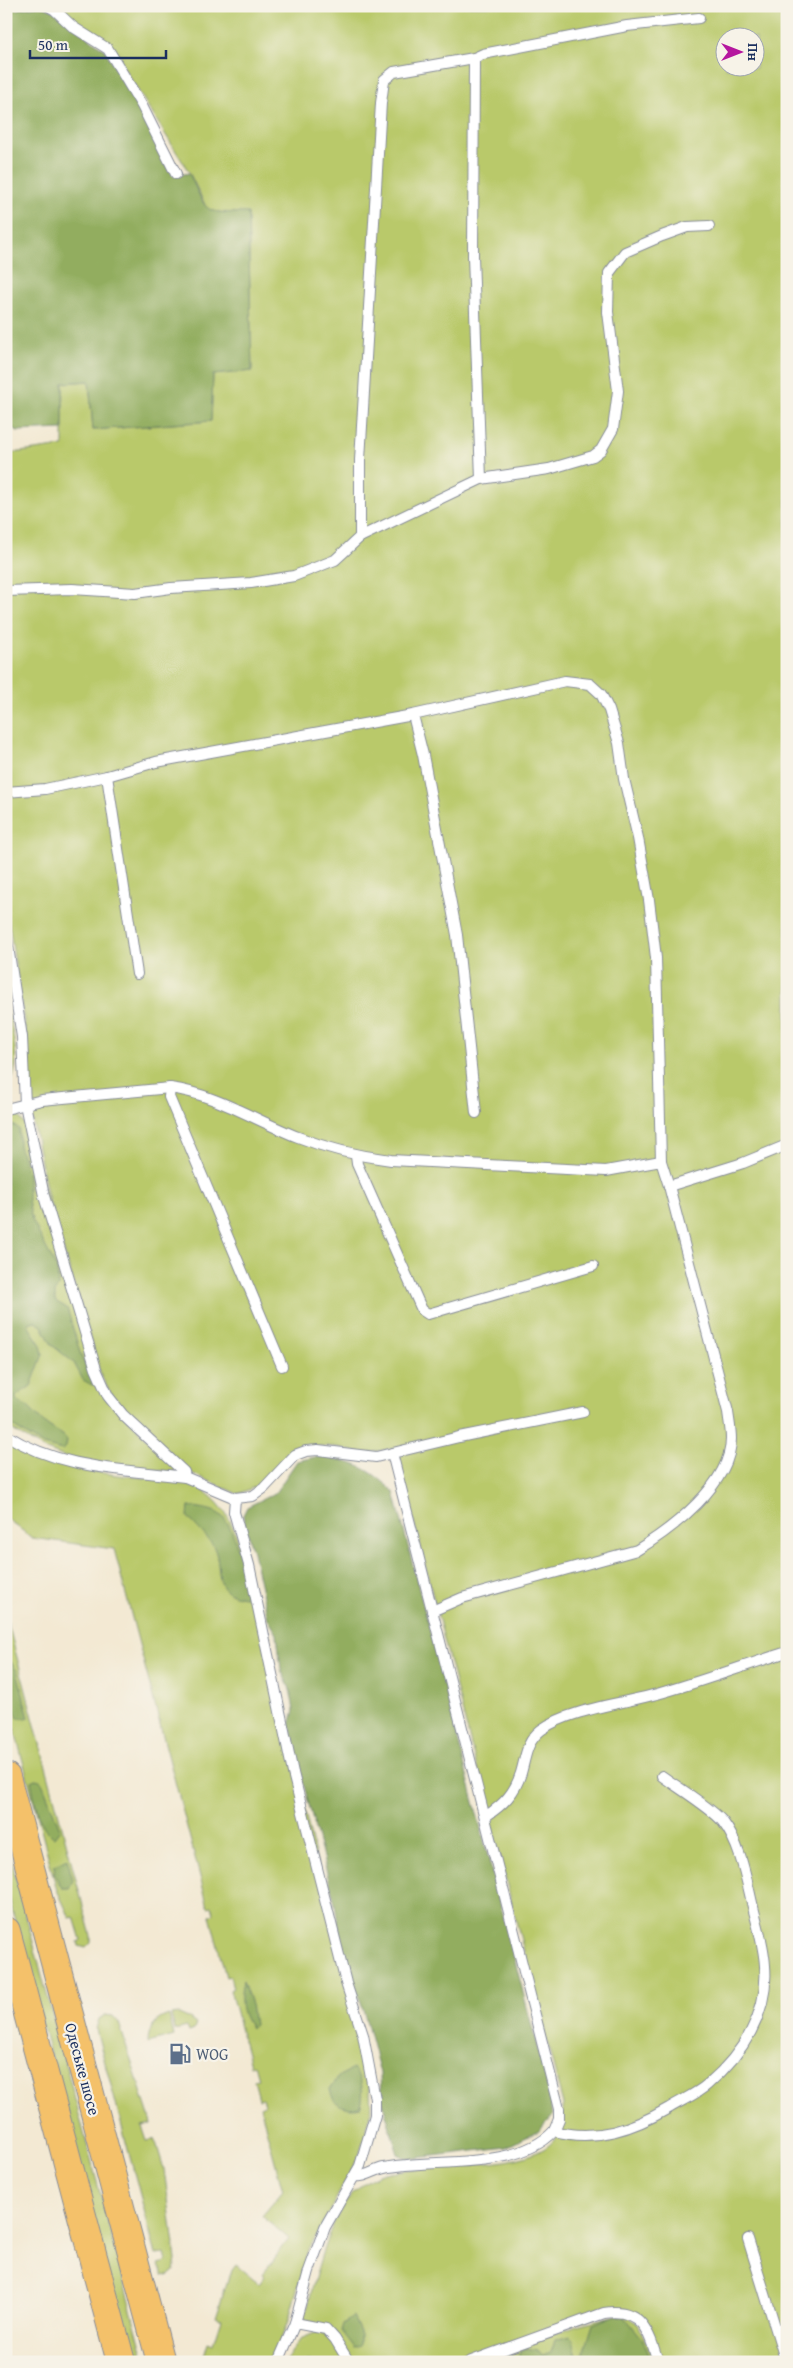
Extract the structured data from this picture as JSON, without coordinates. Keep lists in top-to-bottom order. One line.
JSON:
{"streets":{"highway":["Одеське шосе"]},"places":{"fuel station":["WOG"]},"scale_bar":"50 m","north":"right"}
